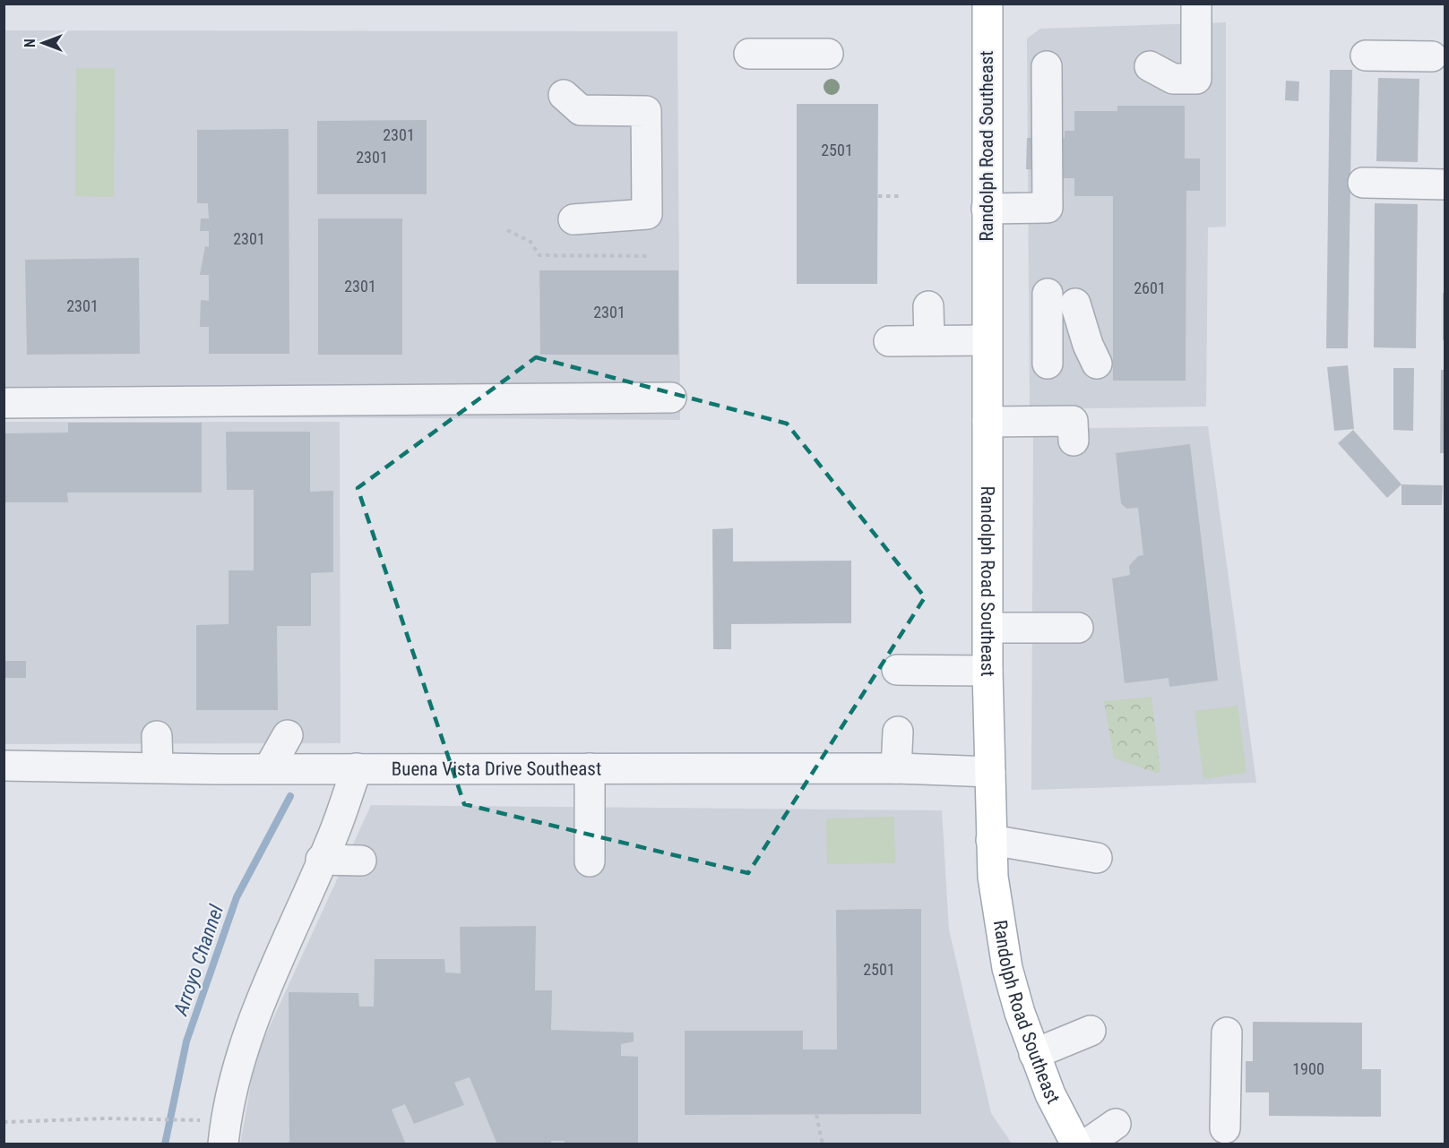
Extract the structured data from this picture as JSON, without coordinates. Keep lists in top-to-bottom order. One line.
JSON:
{"streets":{"main road":["Randolph Road Southeast"],"street":["Buena Vista Drive Southeast"]},"crossings":[["Randolph Road Southeast","Buena Vista Drive Southeast"]],"water":["Arroyo Channel"],"house_numbers":["2301","2501","2301","2301","2301","2601","2301","2301","2501","1900"],"north":"left"}
